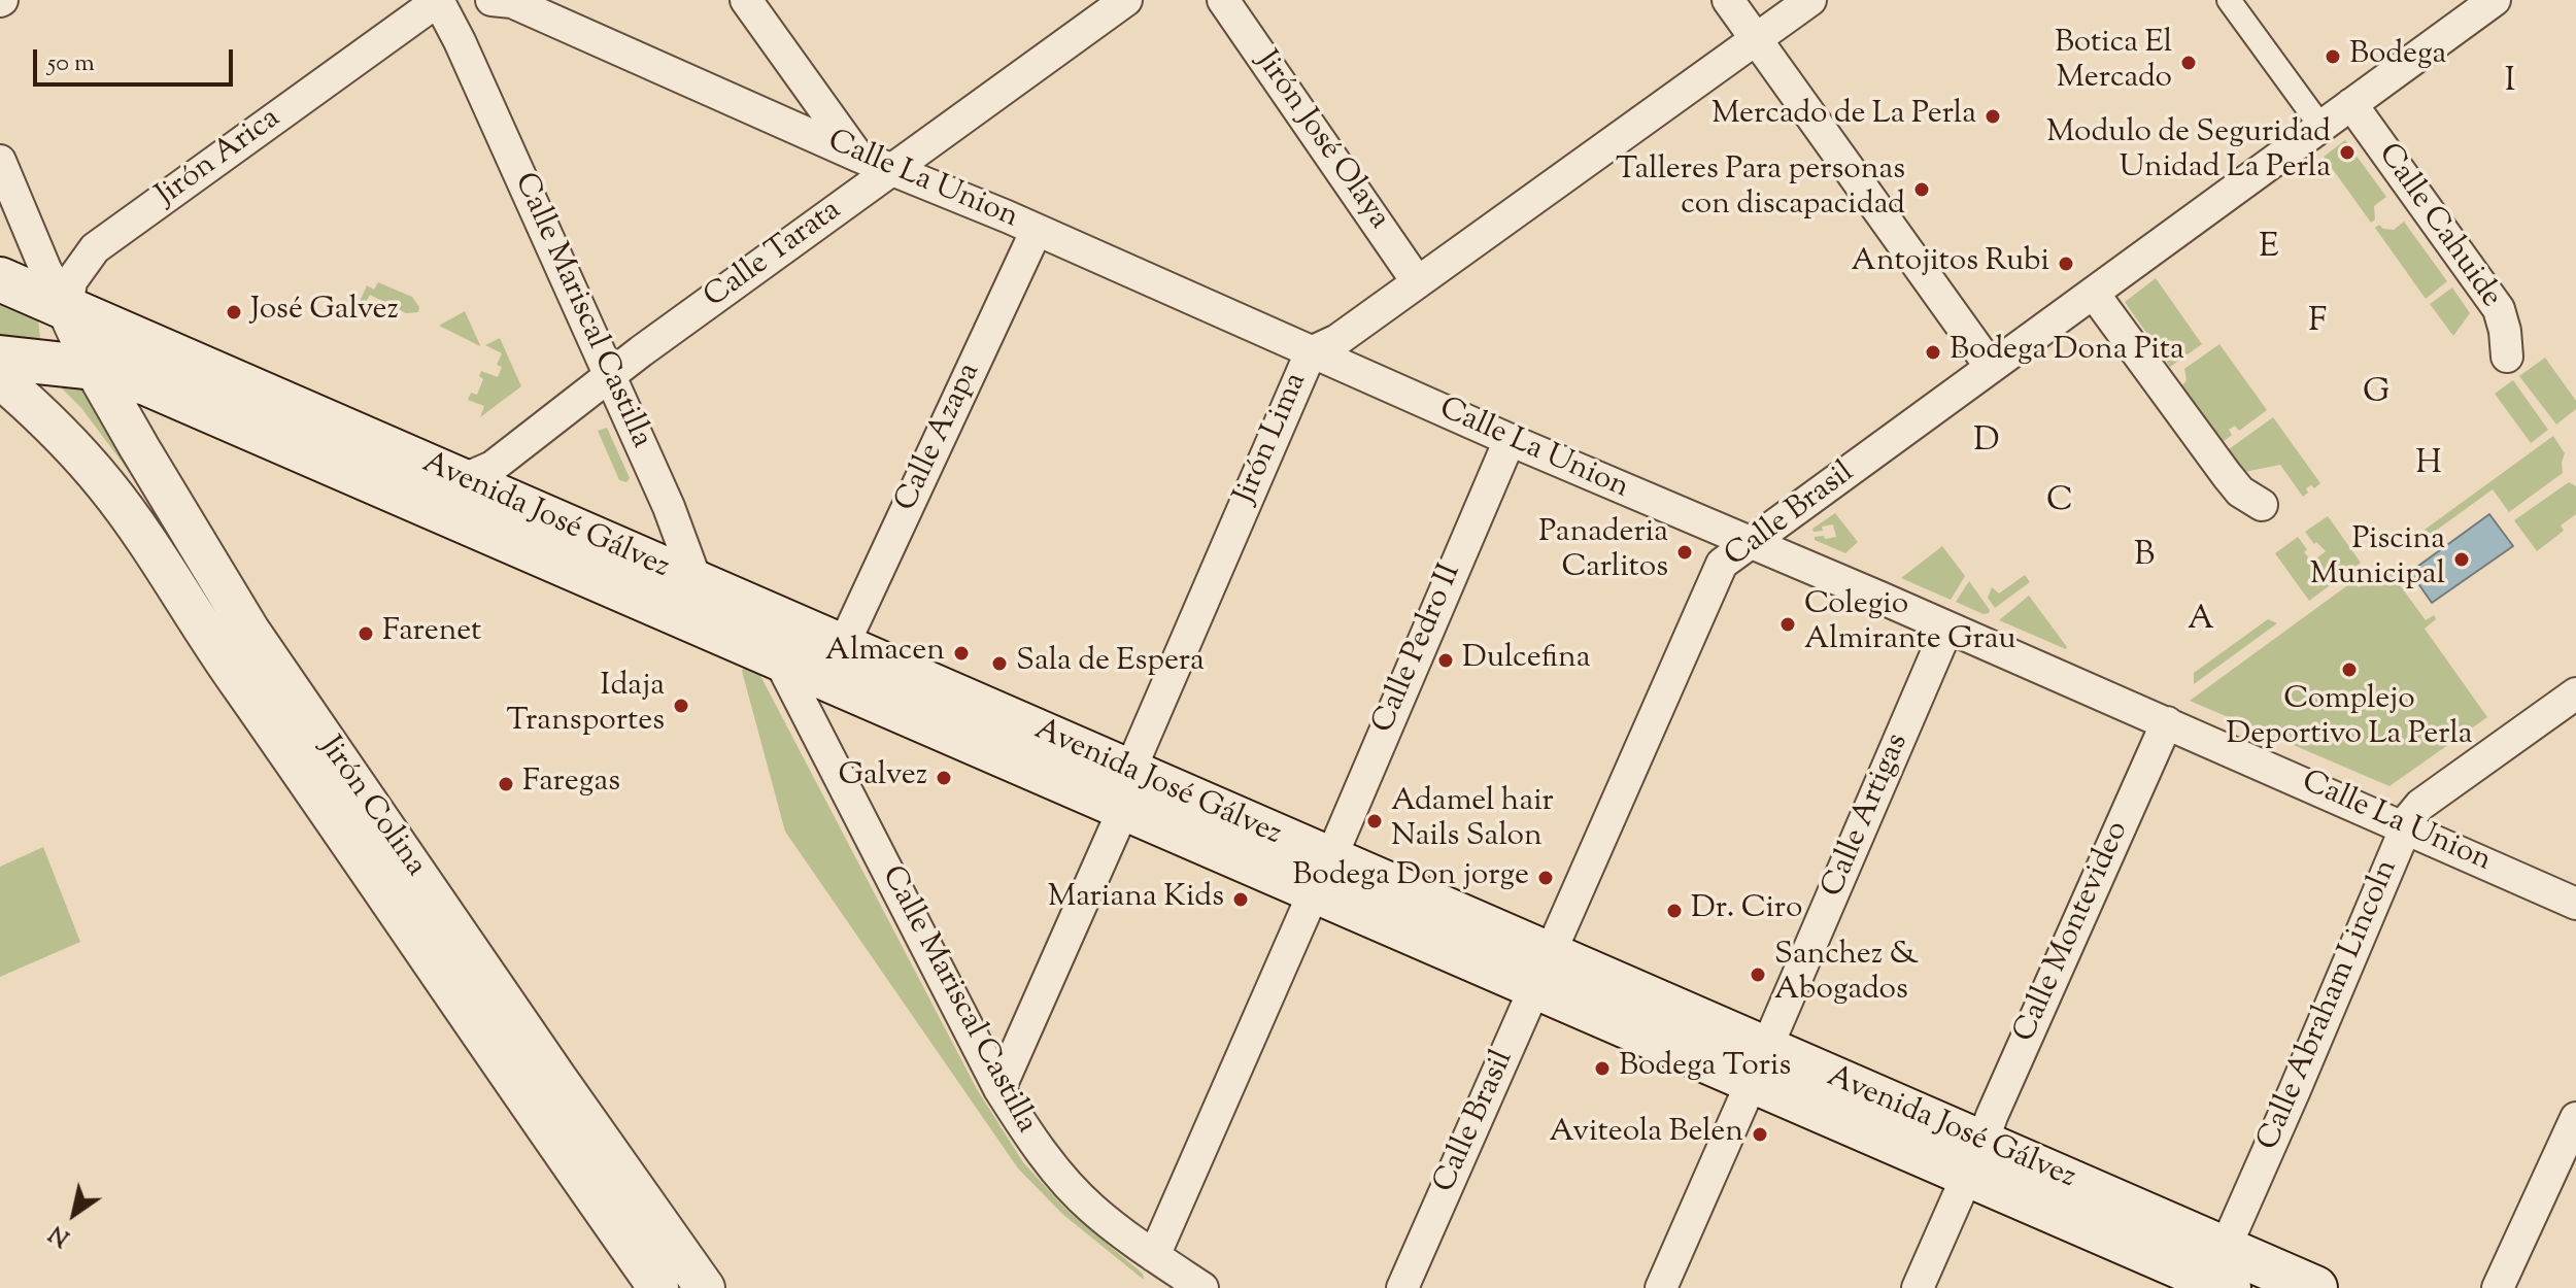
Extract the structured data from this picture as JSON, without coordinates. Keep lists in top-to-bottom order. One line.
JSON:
{"streets":{"main road":["Avenida José Gálvez"],"street":["Jirón José Olaya","Jirón Arica","Calle La Union","Calle Cahuide","Calle Tarata","Calle Mariscal Castilla","Calle Azapa","Jirón Lima","Calle Brasil","Calle Pedro II","Jirón Colina","Calle Artigas","Calle Montevideo","Calle Abraham Lincoln"]},"crossings":[["Jirón José Olaya","Jirón Lima"],["Jirón Arica","Calle Mariscal Castilla"],["Jirón Arica","Avenida José Gálvez"],["Jirón Arica","Jirón Colina"],["Calle La Union","Calle Tarata"],["Calle La Union","Calle Azapa"],["Calle La Union","Jirón Lima"],["Calle La Union","Calle Brasil"],["Calle La Union","Calle Pedro II"],["Calle La Union","Calle Artigas"],["Calle La Union","Calle Montevideo"],["Calle La Union","Calle Abraham Lincoln"],["Calle Cahuide","Calle Brasil"],["Calle Tarata","Calle Mariscal Castilla"],["Calle Tarata","Avenida José Gálvez"],["Calle Mariscal Castilla","Jirón Lima"],["Calle Mariscal Castilla","Avenida José Gálvez"],["Calle Mariscal Castilla","Calle Pedro II"],["Calle Azapa","Avenida José Gálvez"],["Jirón Lima","Avenida José Gálvez"],["Calle Brasil","Avenida José Gálvez"],["Avenida José Gálvez","Calle Pedro II"],["Avenida José Gálvez","Jirón Colina"],["Avenida José Gálvez","Calle Artigas"],["Avenida José Gálvez","Calle Montevideo"],["Avenida José Gálvez","Calle Abraham Lincoln"]],"districts":["I","E","F","G","D","H","C","B","A"],"places":["Bodega","Botica El Mercado","Mercado de La Perla","Modulo de Seguridad Unidad La Perla","Talleres Para personas con discapacidad","Antojitos Rubi","José Galvez","Bodega Dona Pita","Panaderia Carlitos","Piscina Municipal","Colegio Almirante Grau","Farenet","Almacen","Dulcefina","Sala de Espera","Complejo Deportivo La Perla","Idaja Transportes","Galvez","Faregas","Adamel hair Nails Salon","Bodega Don jorge","Mariana Kids","Dr. Ciro","Sanchez & Abogados","Bodega Toris","Aviteola Belen"],"scale_bar":"50 m","north":"bottom left"}
